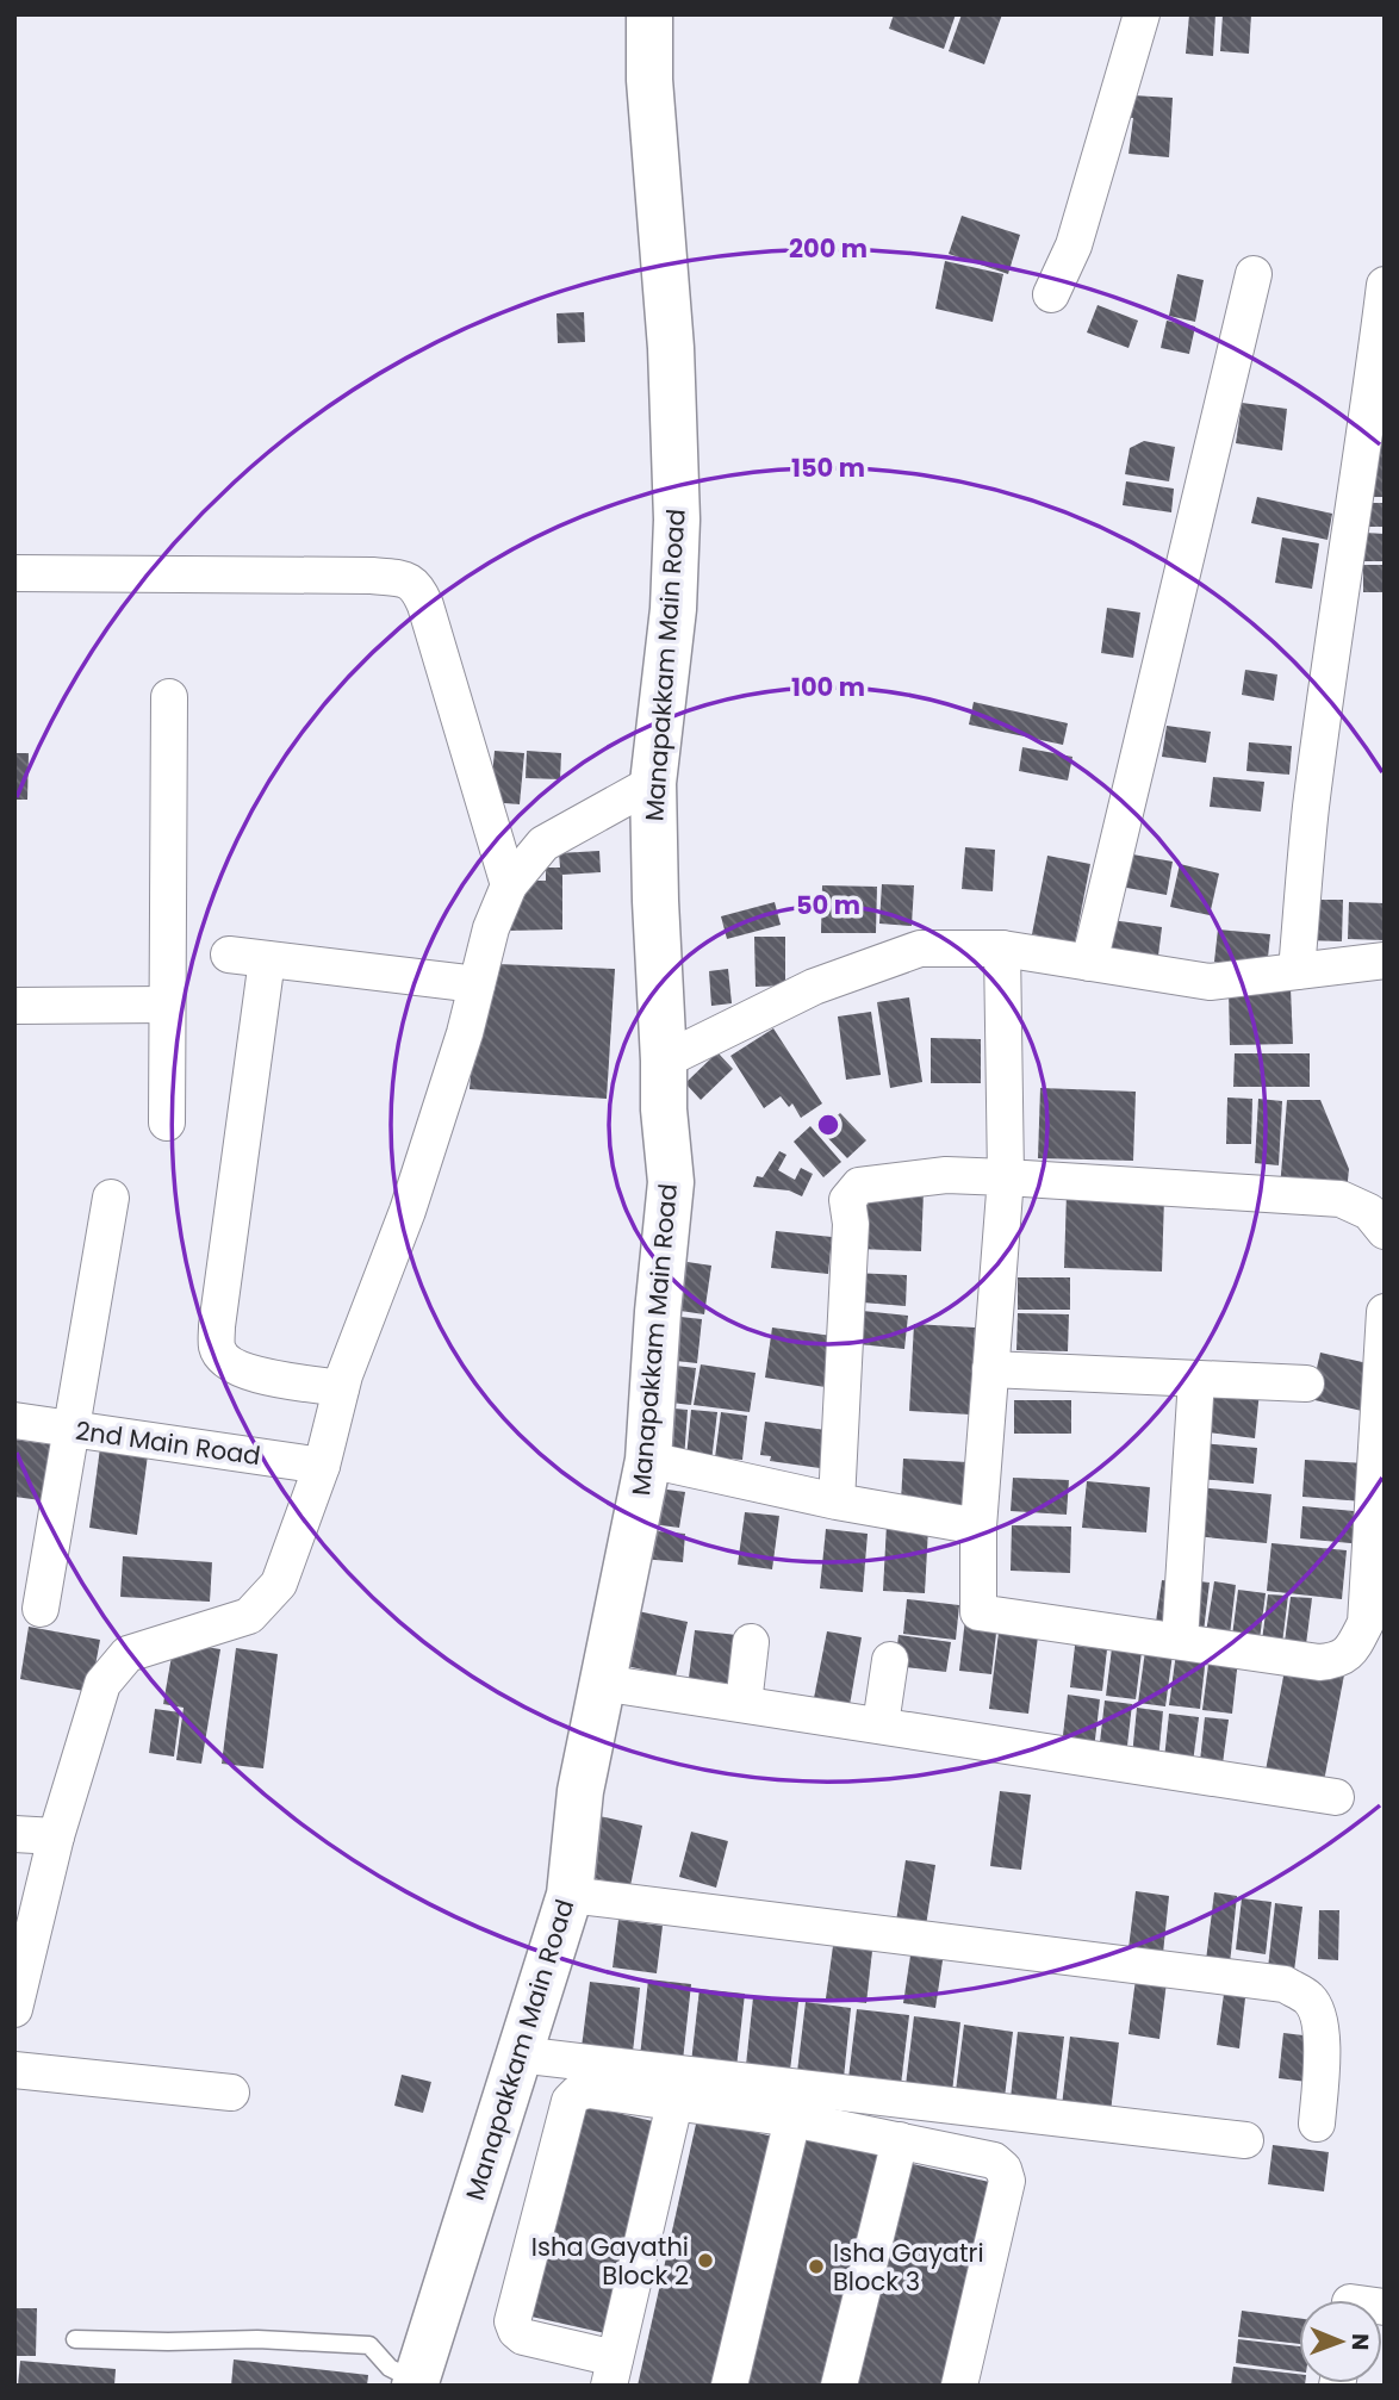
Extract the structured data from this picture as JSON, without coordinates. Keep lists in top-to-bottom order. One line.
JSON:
{"streets":{"main road":["Manapakkam Main Road"],"street":["2nd Main Road"]},"places":["Isha Gayathi Block 2","Isha Gayatri Block 3"],"north":"right","rings":["200 m","150 m","100 m","50 m"]}
